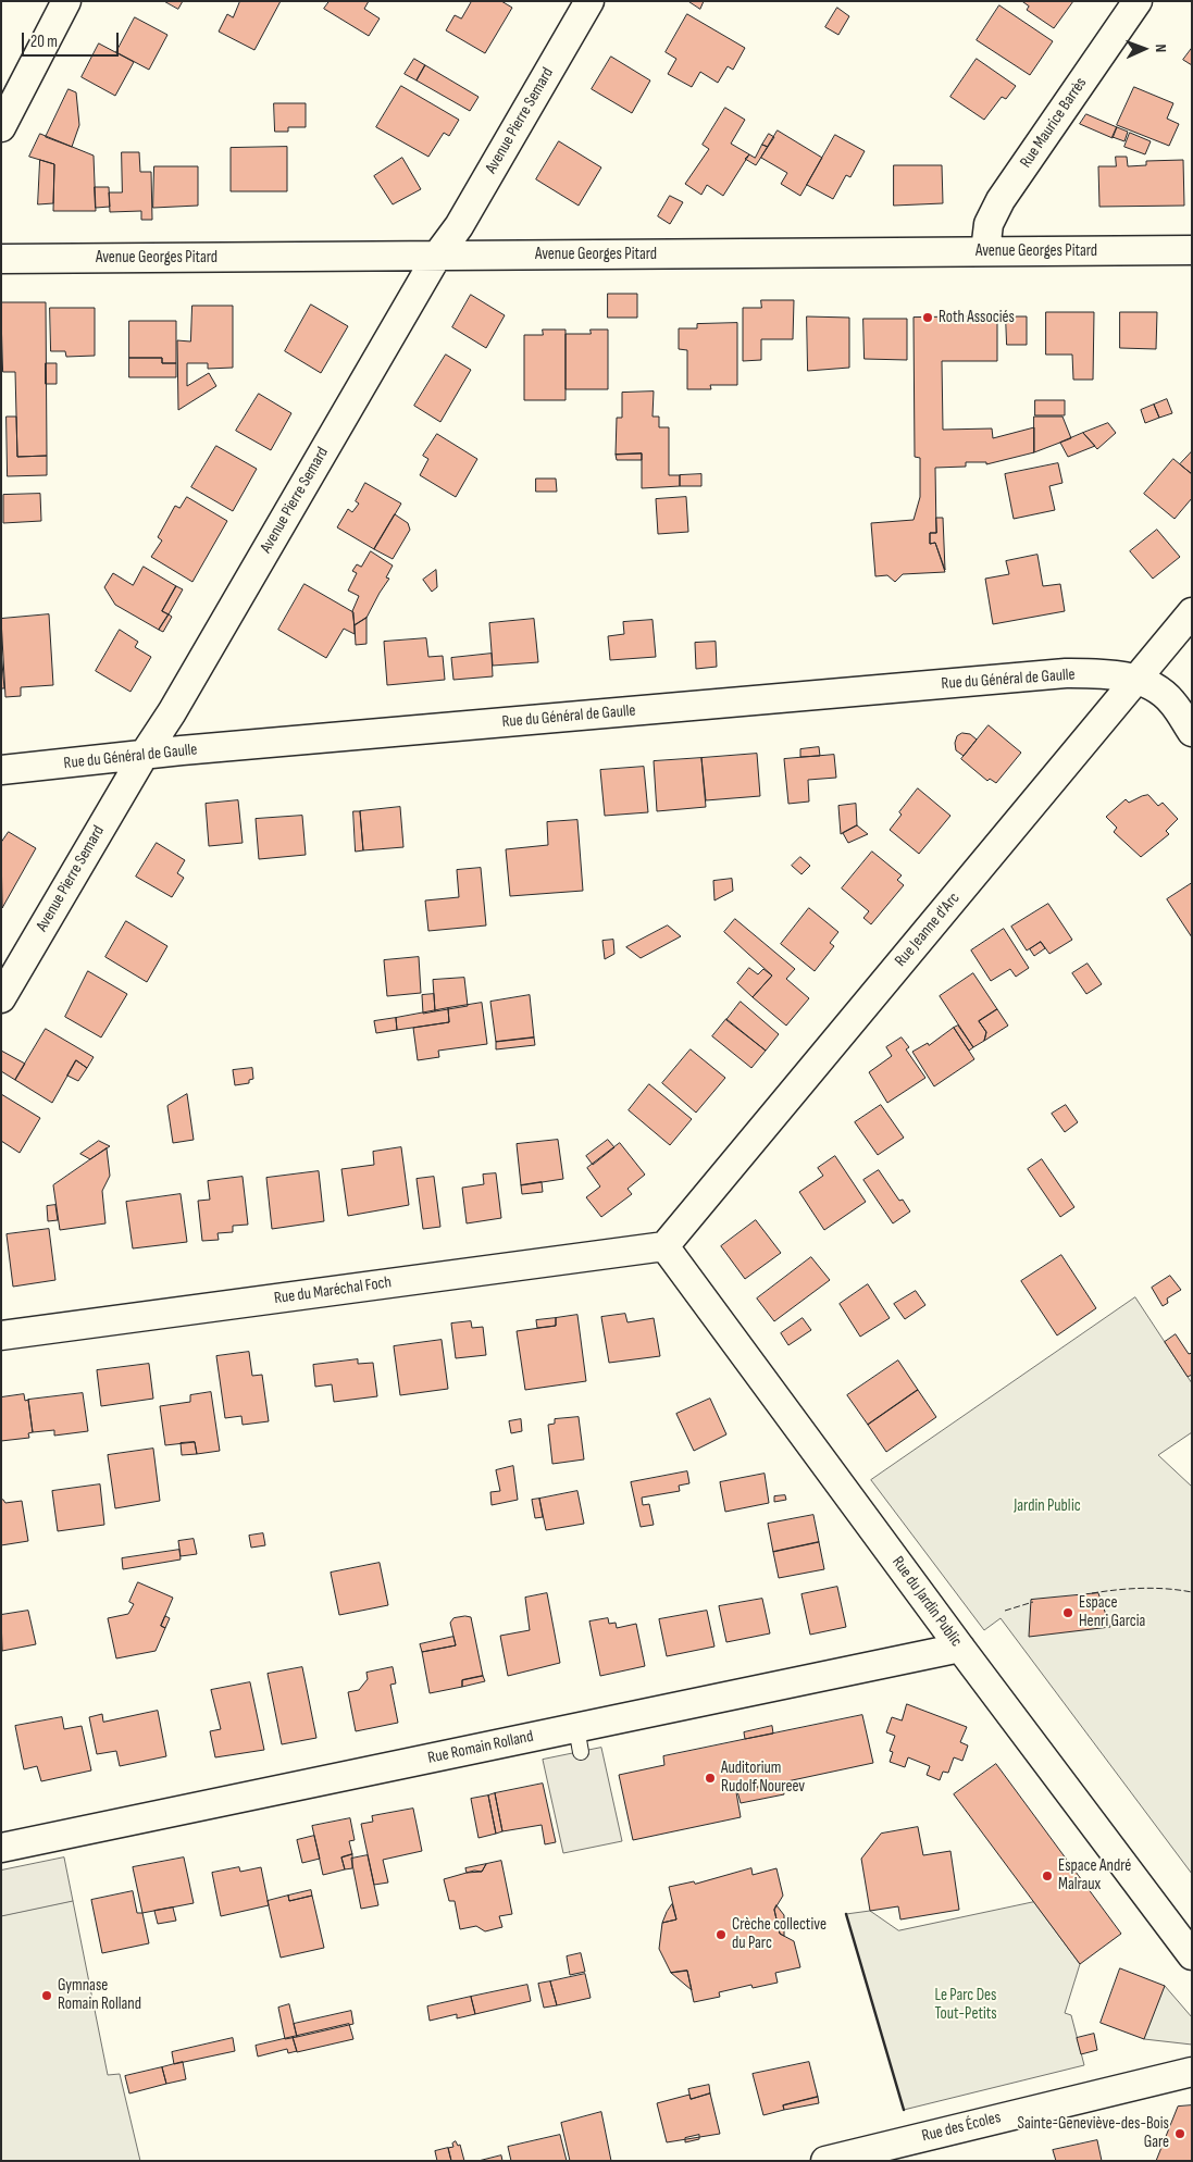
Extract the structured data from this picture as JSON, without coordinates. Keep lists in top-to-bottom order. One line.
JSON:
{"streets":{"street":["Avenue Pierre Semard","Rue Maurice Barrès","Avenue Georges Pitard","Rue du Général de Gaulle","Rue Jeanne d'Arc","Rue du Maréchal Foch","Rue du Jardin Public","Rue Romain Rolland","Rue des Écoles"]},"crossings":[["Avenue Pierre Semard","Avenue Georges Pitard"],["Avenue Pierre Semard","Rue du Général de Gaulle"],["Rue Maurice Barrès","Avenue Georges Pitard"],["Rue du Général de Gaulle","Rue Jeanne d'Arc"],["Rue Jeanne d'Arc","Rue du Maréchal Foch"],["Rue Jeanne d'Arc","Rue du Jardin Public"],["Rue du Maréchal Foch","Rue du Jardin Public"],["Rue du Jardin Public","Rue Romain Rolland"]],"parks":["Jardin Public","Le Parc Des Tout-Petits"],"places":["Roth Associés","Espace Henri Garcia","Auditorium Rudolf Noureev","Espace André Malraux","Crèche collective du Parc","Gymnase Romain Rolland","Sainte-Geneviève-des-Bois Gare"],"scale_bar":"20 m","north":"right"}
